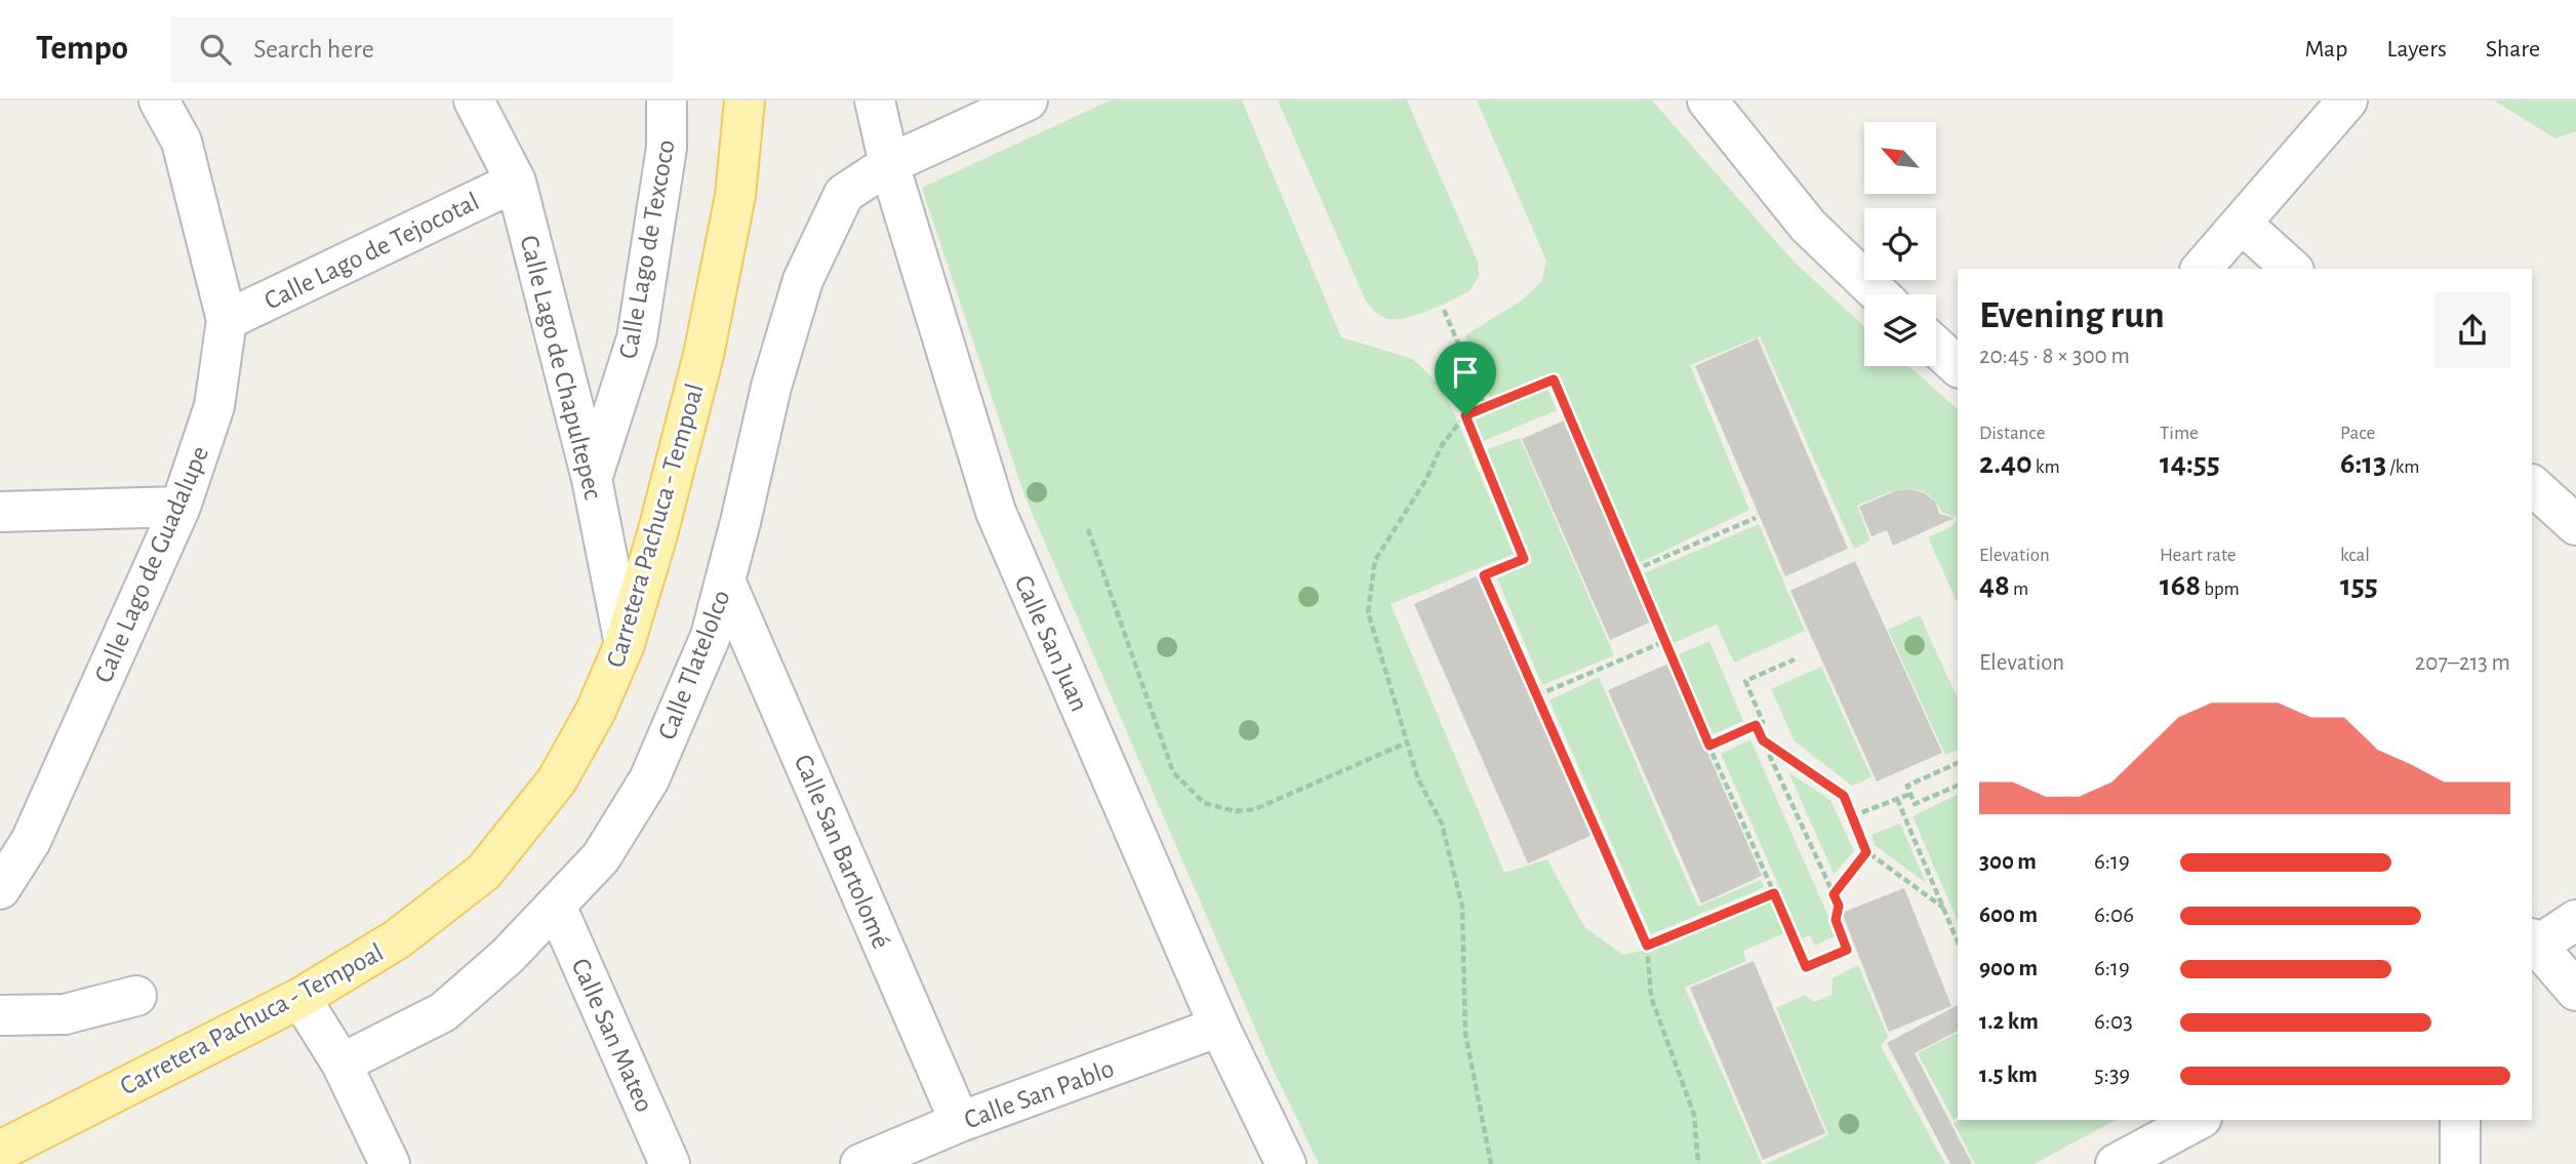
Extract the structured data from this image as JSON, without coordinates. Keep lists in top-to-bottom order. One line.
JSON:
{"streets":{"main road":["Carretera Pachuca - Tempoal"],"street":["Calle Lago de Texcoco","Calle Lago de Tejocotal","Calle Lago de Chapultepec","Calle Lago de Guadalupe","Calle San Juan","Calle Tlatelolco","Calle San Bartolomé","Calle San Mateo","Calle San Pablo"]},"crossings":[["Calle Lago de Texcoco","Calle Lago de Chapultepec"],["Calle Lago de Tejocotal","Calle Lago de Chapultepec"],["Calle Lago de Tejocotal","Calle Lago de Guadalupe"],["Calle Lago de Chapultepec","Carretera Pachuca - Tempoal"],["Calle San Juan","Calle Tlatelolco"],["Calle San Juan","Calle San Pablo"],["Calle Tlatelolco","Calle San Bartolomé"],["Calle Tlatelolco","Calle San Mateo"],["Calle San Bartolomé","Calle San Pablo"]],"north":"top left","page":{"header":"Tempo","search":"Search here","nav":["Map","Layers","Share"],"heading":["Evening run","20:45 · 8 × 300 m"],"stats":[["Distance","2.40 km"],["Time","14:55"],["Pace","6:13 /km"],["Elevation","48 m"],["Heart rate","168 bpm"],["kcal","155"]],"chart":["Elevation","207–213 m"],"list":[{"name":"300 m","note":"6:19"},{"name":"600 m","note":"6:06"},{"name":"900 m","note":"6:19"},{"name":"1.2 km","note":"6:03"},{"name":"1.5 km","note":"5:39"}]}}
